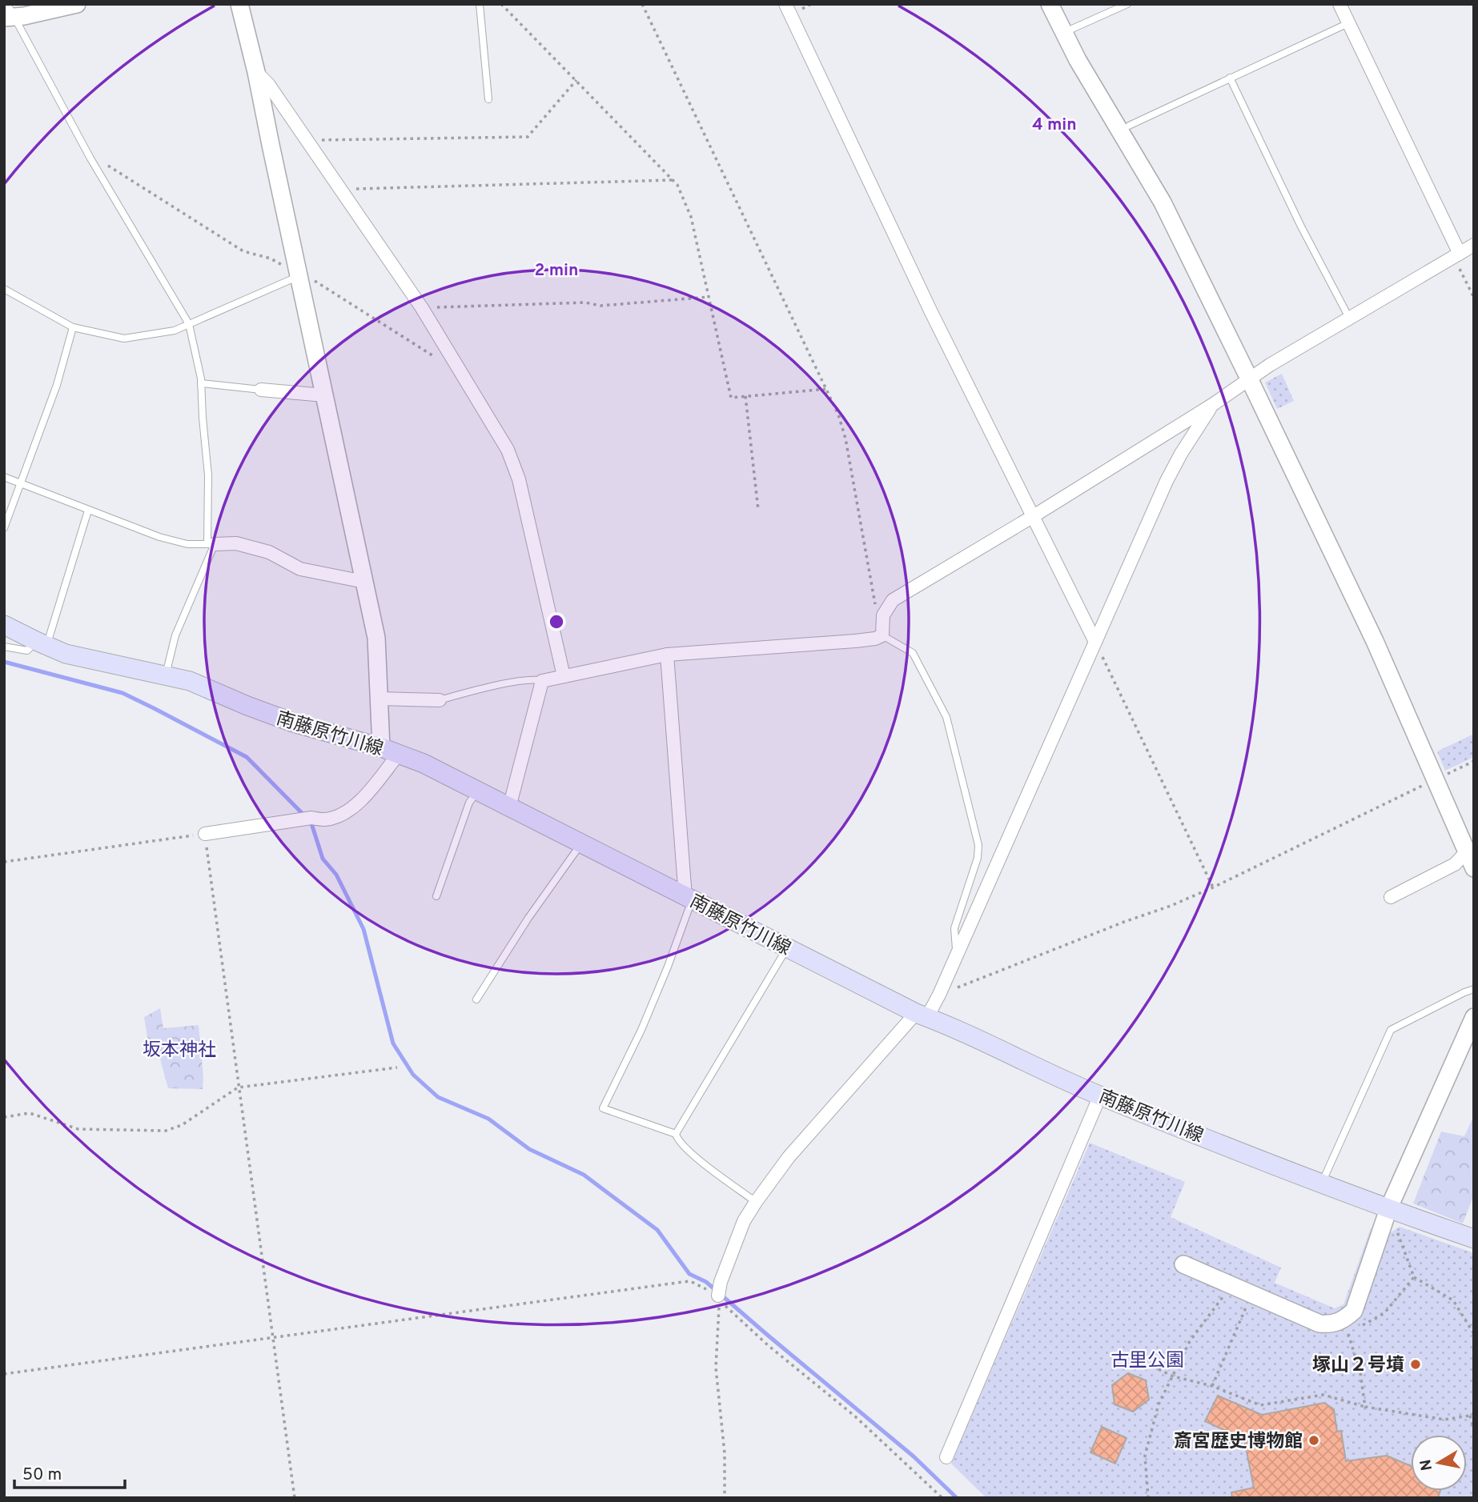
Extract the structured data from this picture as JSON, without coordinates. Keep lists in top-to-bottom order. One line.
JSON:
{"streets":{"main road":["南藤原竹川線"]},"parks":["坂本神社","古里公園"],"places":["塚山２号墳","斎宮歴史博物館"],"scale_bar":"50 m","north":"left","rings":["4 min","2 min"]}
